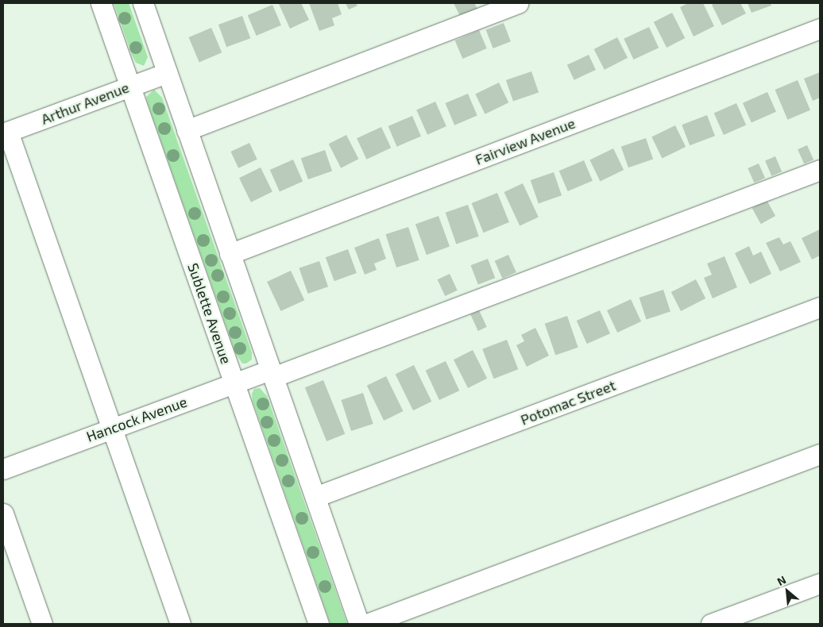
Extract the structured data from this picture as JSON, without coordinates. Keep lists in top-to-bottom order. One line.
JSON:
{"streets":{"street":["Arthur Avenue","Fairview Avenue","Sublette Avenue","Potomac Street","Hancock Avenue"]},"crossings":[["Arthur Avenue","Sublette Avenue"],["Sublette Avenue","Hancock Avenue"]],"north":"top left"}
